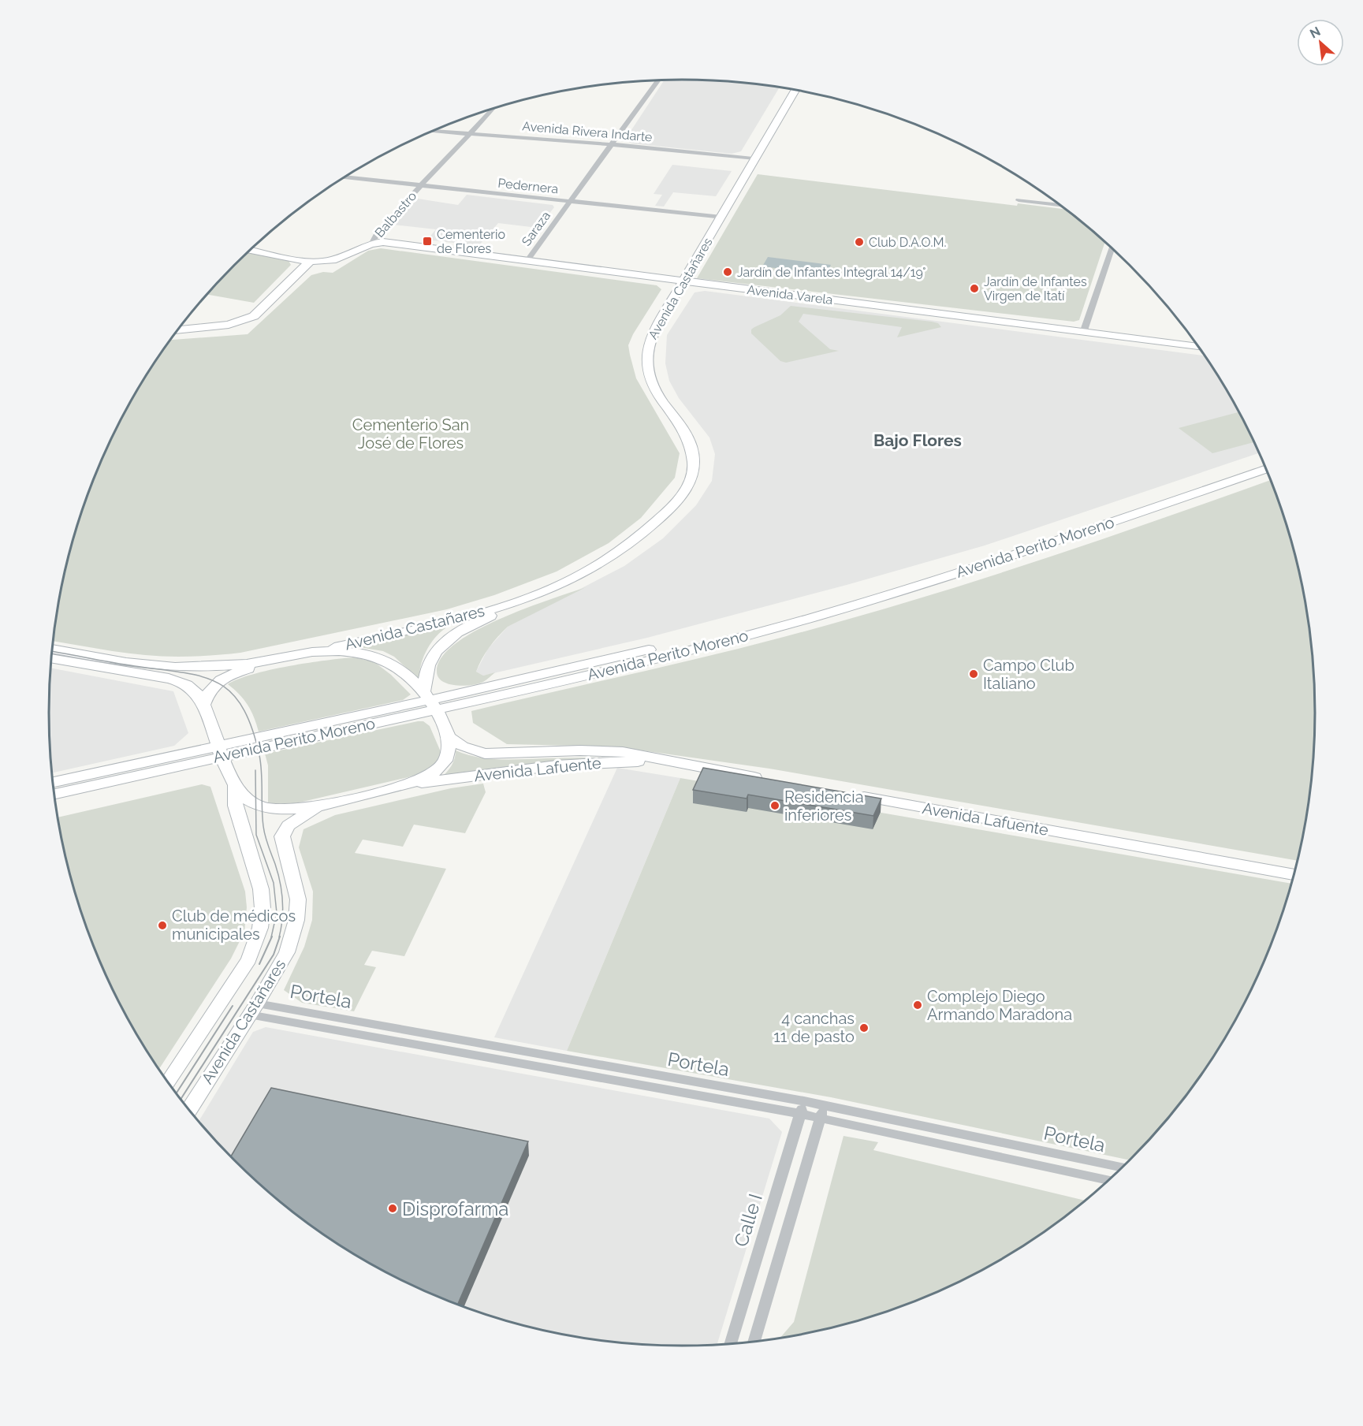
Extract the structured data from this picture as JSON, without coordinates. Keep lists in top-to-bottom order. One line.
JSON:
{"streets":{"main road":["Balbastro","Avenida Castañares","Avenida Varela","Avenida Perito Moreno","Avenida Lafuente"],"street":["Avenida Rivera Indarte","Pedernera","Saraza","Portela","Calle I"]},"crossings":[["Avenida Rivera Indarte","Balbastro"],["Avenida Rivera Indarte","Saraza"],["Avenida Rivera Indarte","Avenida Castañares"],["Pedernera","Balbastro"],["Pedernera","Saraza"],["Pedernera","Avenida Castañares"],["Balbastro","Avenida Varela"],["Saraza","Avenida Varela"],["Avenida Castañares","Avenida Varela"],["Avenida Castañares","Avenida Perito Moreno"],["Avenida Castañares","Portela"],["Portela","Calle I"]],"districts":["Bajo Flores"],"parks":["Cementerio San José de Flores"],"places":{"transit":["Cementerio de Flores"],"other":["Club D.A.O.M.","Jardín de Infantes Integral 14/19°","Jardín de Infantes Virgen de Itatí","Campo Club Italiano","Residencia inferiores","Club de médicos municipales","Complejo Diego Armando Maradona","4 canchas 11 de pasto","Disprofarma"]},"north":"top left"}
